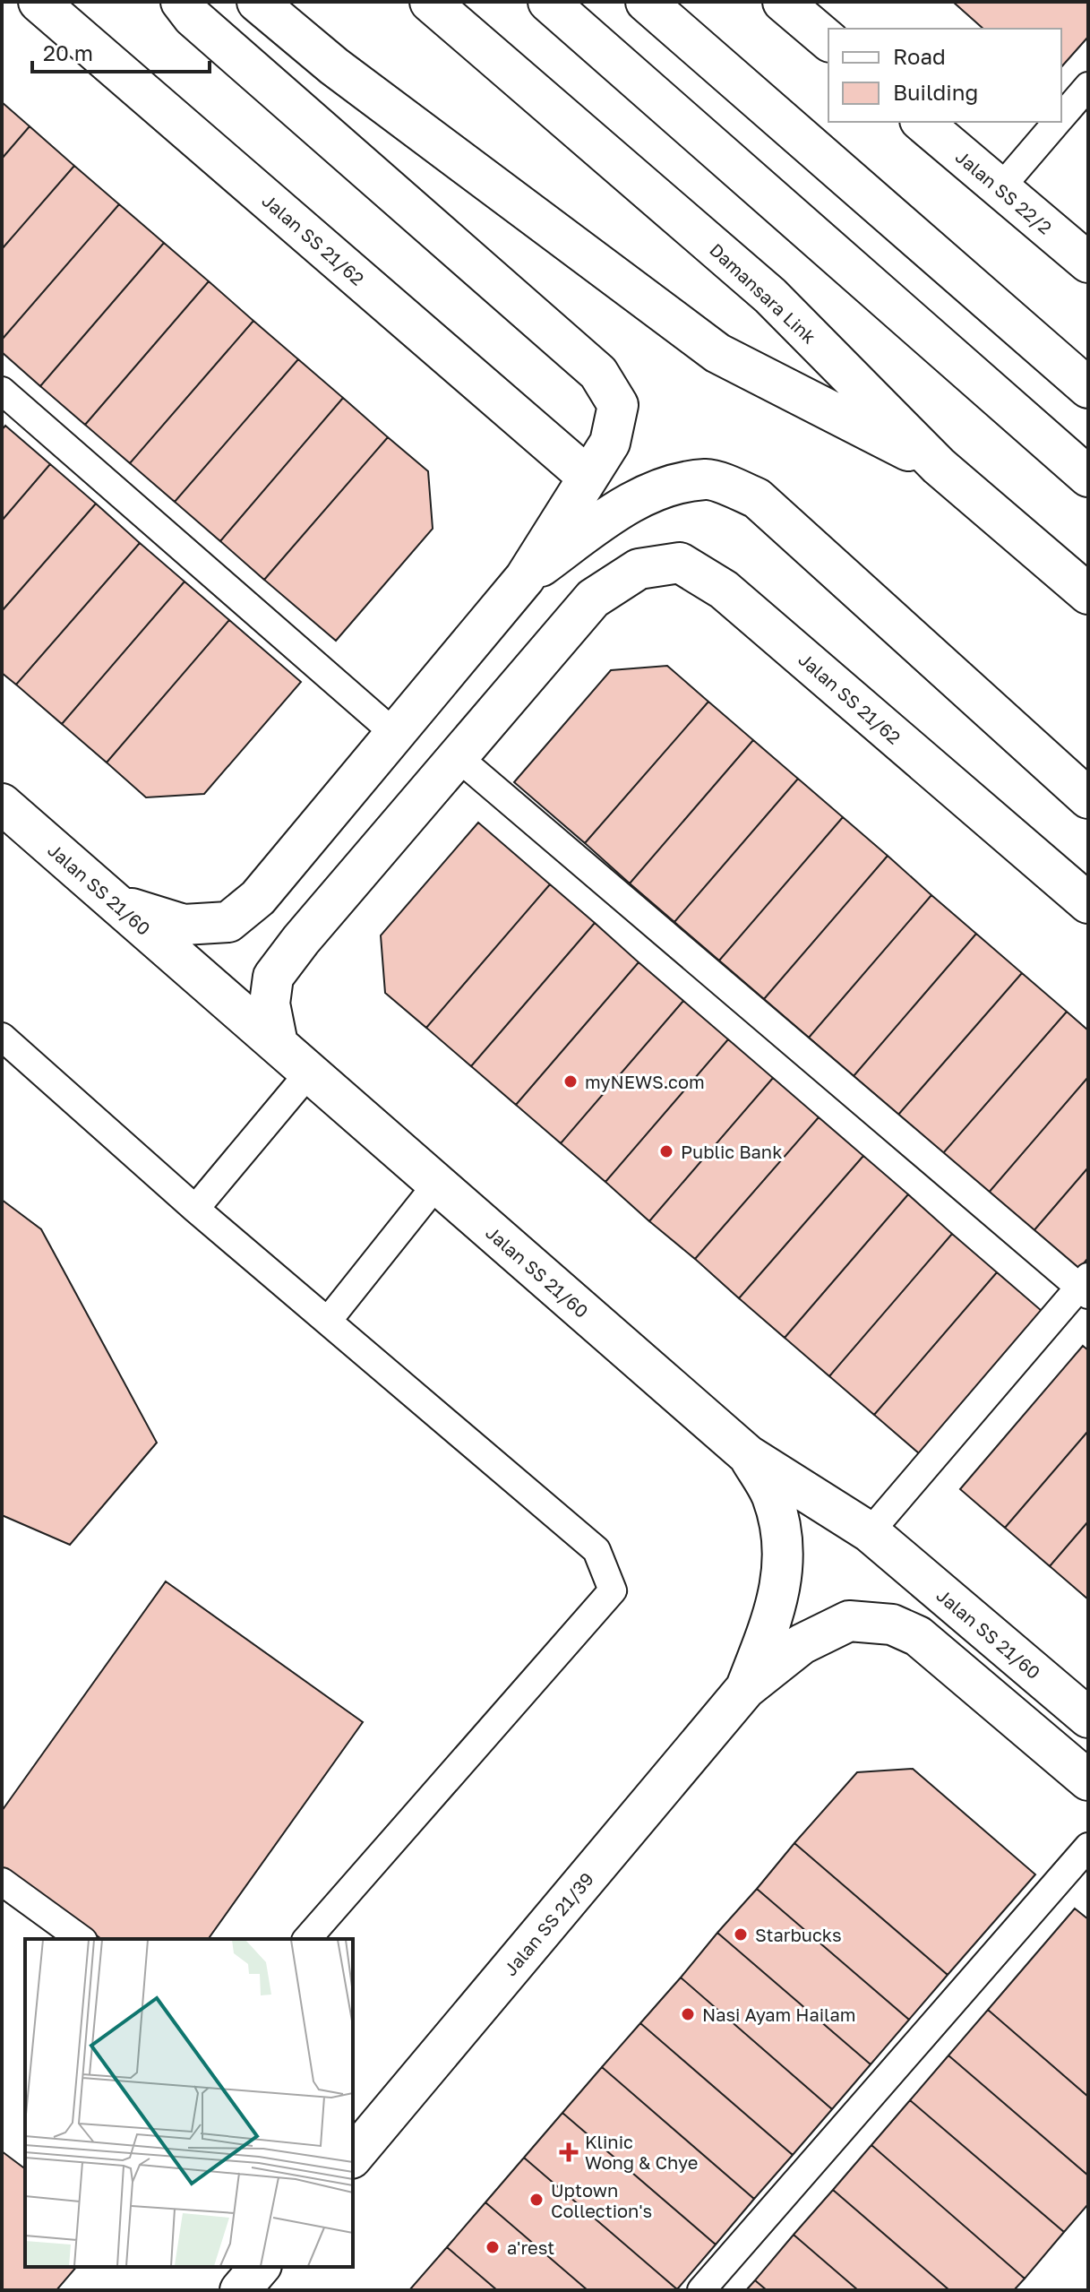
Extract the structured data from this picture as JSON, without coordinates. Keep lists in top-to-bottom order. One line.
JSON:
{"streets":{"main road":["Jalan SS 22/2","Jalan SS 21/62","Damansara Link","Jalan SS 21/60","Jalan SS 21/39"]},"crossings":[["Jalan SS 21/62","Jalan SS 21/60"],["Jalan SS 21/60","Jalan SS 21/39"]],"places":{"other":["myNEWS.com","Public Bank","Starbucks","Nasi Ayam Hailam","Uptown Collection's","a'rest"],"health":["Klinic Wong & Chye"]},"legend":["Road","Building"],"scale_bar":"20 m"}
